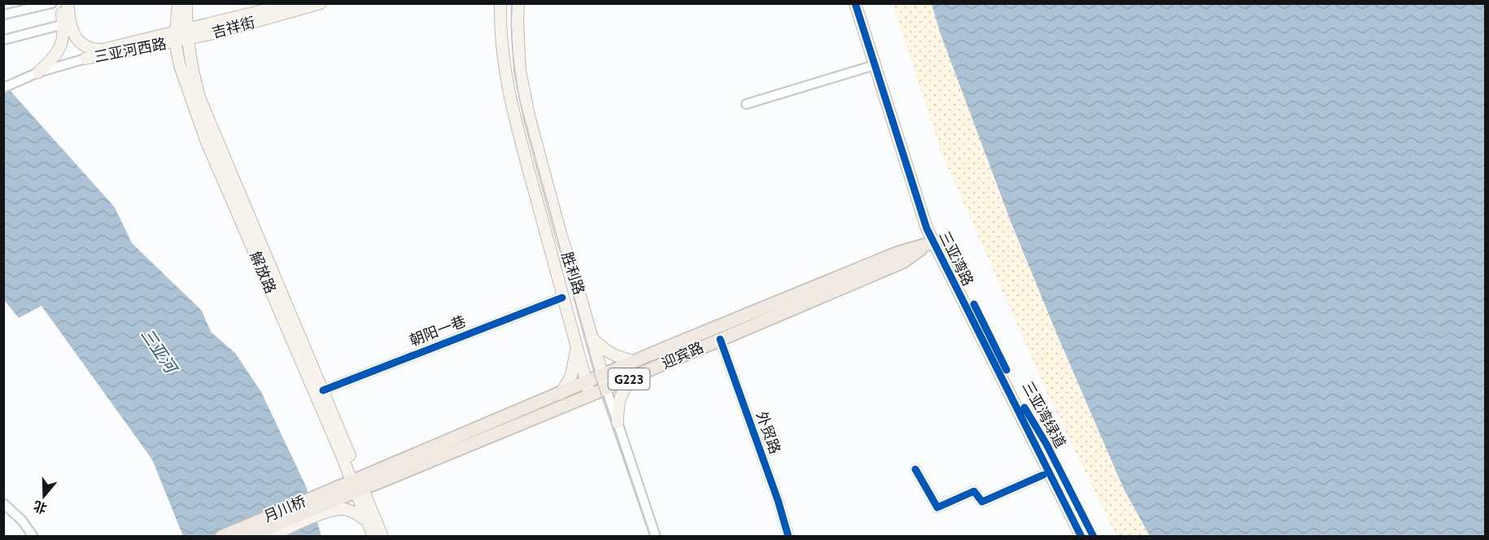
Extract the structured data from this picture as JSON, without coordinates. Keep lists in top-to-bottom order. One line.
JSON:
{"streets":{"highway":["迎宾路","G223","月川桥"],"main road":["吉祥街","三亚河西路","三亚湾路","解放路","胜利路"],"street":["朝阳一巷","外贸路"],"cycle path":["三亚湾绿道"]},"crossings":[["吉祥街","三亚河西路"],["吉祥街","解放路"],["三亚河西路","解放路"],["三亚湾路","迎宾路"],["解放路","朝阳一巷"],["解放路","迎宾路"],["胜利路","朝阳一巷"],["胜利路","迎宾路"],["迎宾路","外贸路"],["迎宾路","月川桥"]],"water":["三亚河"],"north":"bottom"}
